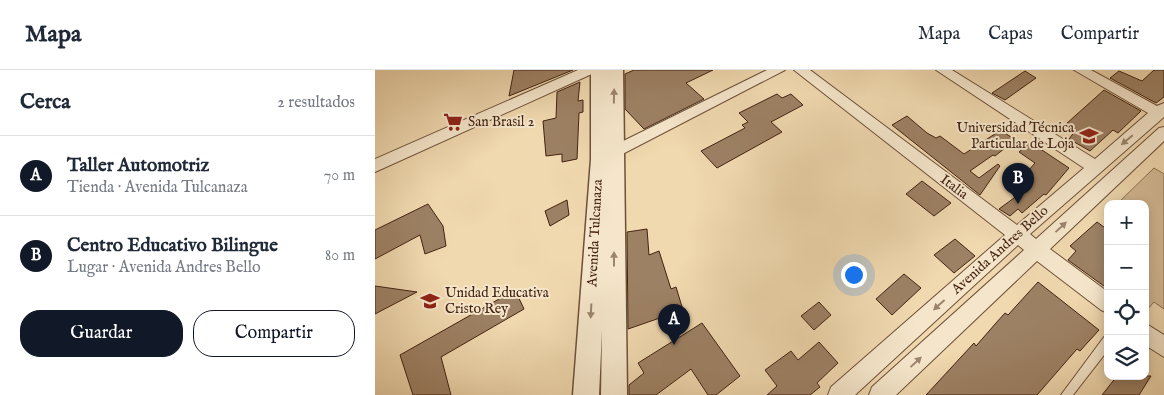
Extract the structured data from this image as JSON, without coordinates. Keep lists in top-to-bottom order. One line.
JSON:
{"streets":{"street":["Italia","Avenida Tulcanaza","Avenida Andres Bello"]},"crossings":[["Italia","Avenida Andres Bello"]],"places":{"supermarket":["San Brasil 2"],"school or university":["Universidad Técnica Particular de Loja","Unidad Educativa Cristo Rey"]},"page":{"header":"Mapa","nav":["Mapa","Capas","Compartir"],"heading":["Cerca","2 resultados"],"list":[{"mark":"A","name":"Taller Automotriz","note":"Tienda · Avenida Tulcanaza","value":"70 m"},{"mark":"B","name":"Centro Educativo Bilingue","note":"Lugar · Avenida Andres Bello","value":"80 m"}],"pins":["B","A"],"map_buttons":["+","−"],"buttons":["Guardar","Compartir"]}}
